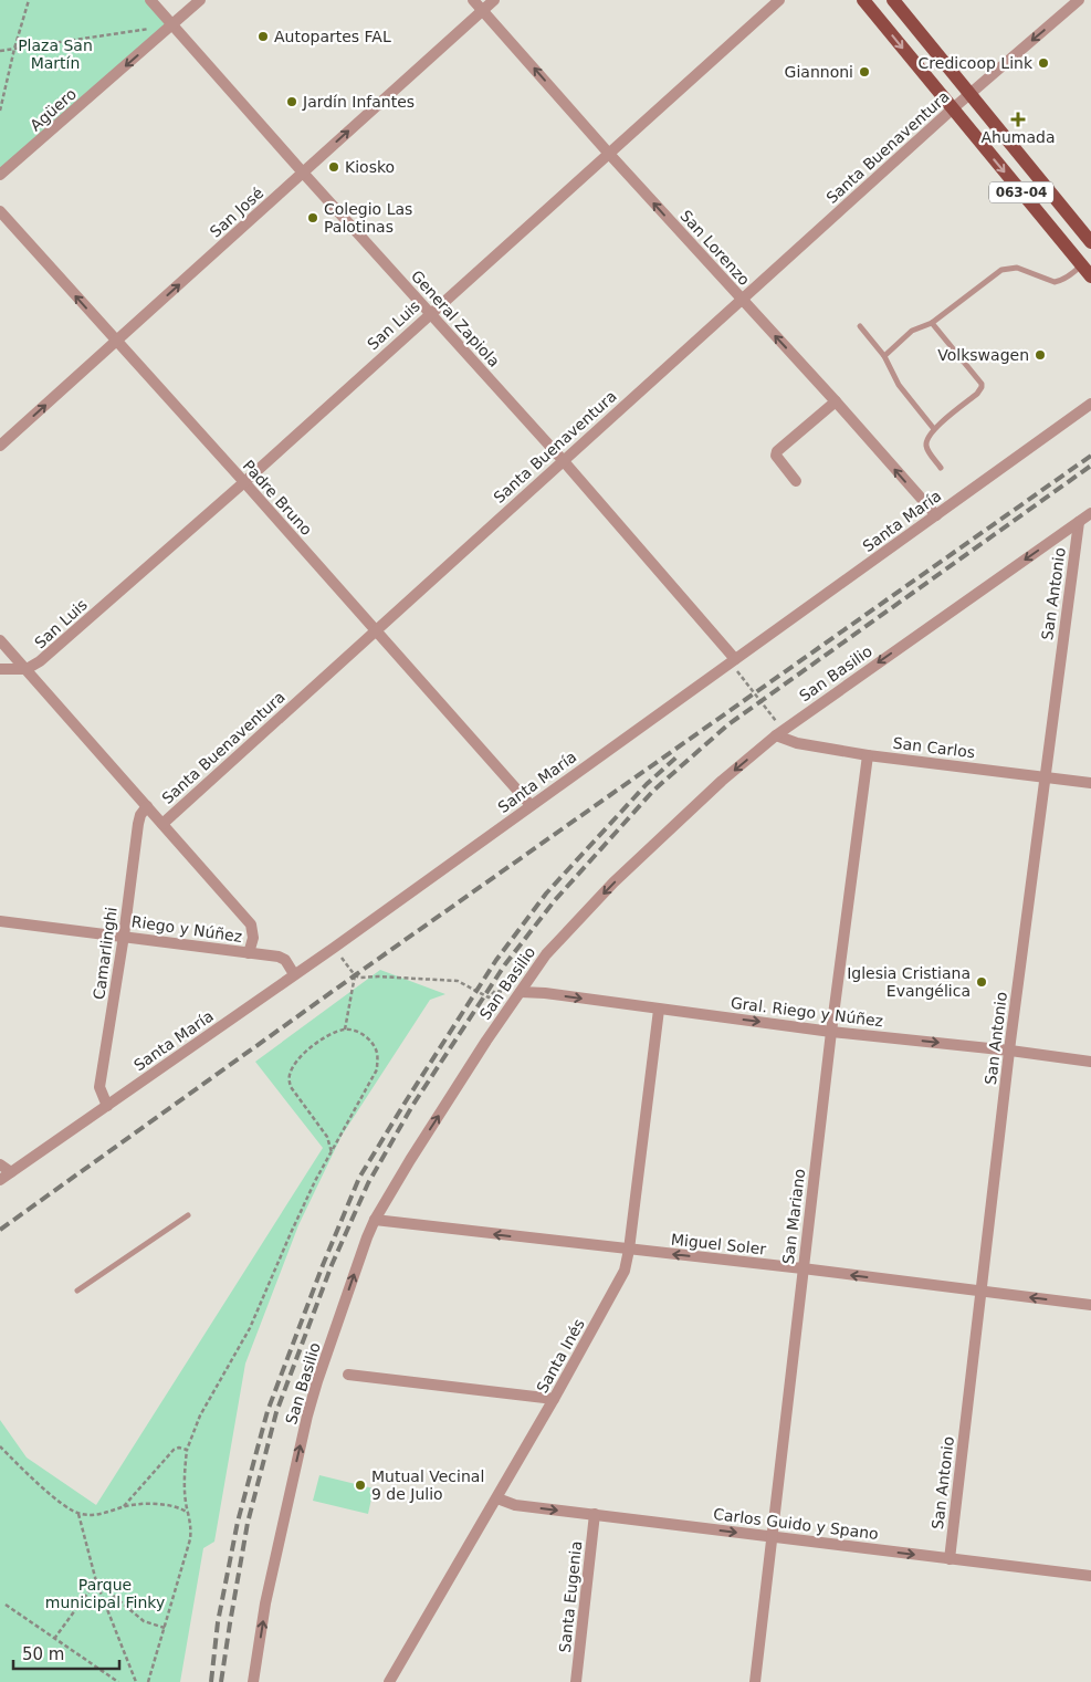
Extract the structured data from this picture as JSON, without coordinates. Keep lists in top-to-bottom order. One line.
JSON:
{"streets":{"main road":["063-04"],"street":["Agüero","Santa Buenaventura","San José","San Lorenzo","General Zapiola","San Luis","Padre Bruno","Santa María","San Antonio","San Basilio","San Carlos","Riego y Núñez","Camarlinghi","Gral. Riego y Núñez","San Mariano","Miguel Soler","Santa Inés","Carlos Guido y Spano","Santa Eugenia"]},"crossings":[["Agüero","General Zapiola"],["Santa Buenaventura","063-04"],["Santa Buenaventura","San Lorenzo"],["Santa Buenaventura","General Zapiola"],["Santa Buenaventura","Padre Bruno"],["San José","San Lorenzo"],["San José","General Zapiola"],["San José","Padre Bruno"],["San Lorenzo","San Luis"],["San Lorenzo","Santa María"],["General Zapiola","San Luis"],["General Zapiola","Santa María"],["San Luis","Padre Bruno"],["Padre Bruno","Santa María"],["Santa María","Riego y Núñez"],["Santa María","Camarlinghi"],["San Antonio","San Basilio"],["San Antonio","San Carlos"],["San Antonio","Gral. Riego y Núñez"],["San Antonio","Miguel Soler"],["San Antonio","Carlos Guido y Spano"],["San Basilio","San Carlos"],["San Basilio","Gral. Riego y Núñez"],["San Basilio","Miguel Soler"],["San Carlos","San Mariano"],["Riego y Núñez","Camarlinghi"],["Gral. Riego y Núñez","San Mariano"],["Gral. Riego y Núñez","Santa Inés"],["San Mariano","Miguel Soler"],["San Mariano","Carlos Guido y Spano"],["Miguel Soler","Santa Inés"],["Santa Inés","Carlos Guido y Spano"],["Carlos Guido y Spano","Santa Eugenia"]],"one_way":["Agüero","San José","San Lorenzo","Gral. Riego y Núñez","Miguel Soler","Carlos Guido y Spano"],"parks":["Plaza San Martín","Parque municipal Finky"],"places":{"other":["Autopartes FAL","Credicoop Link","Giannoni","Jardín Infantes","Kiosko","Colegio Las Palotinas","Volkswagen","Iglesia Cristiana Evangélica","Mutual Vecinal 9 de Julio"],"health":["Ahumada"]},"scale_bar":"50 m"}
